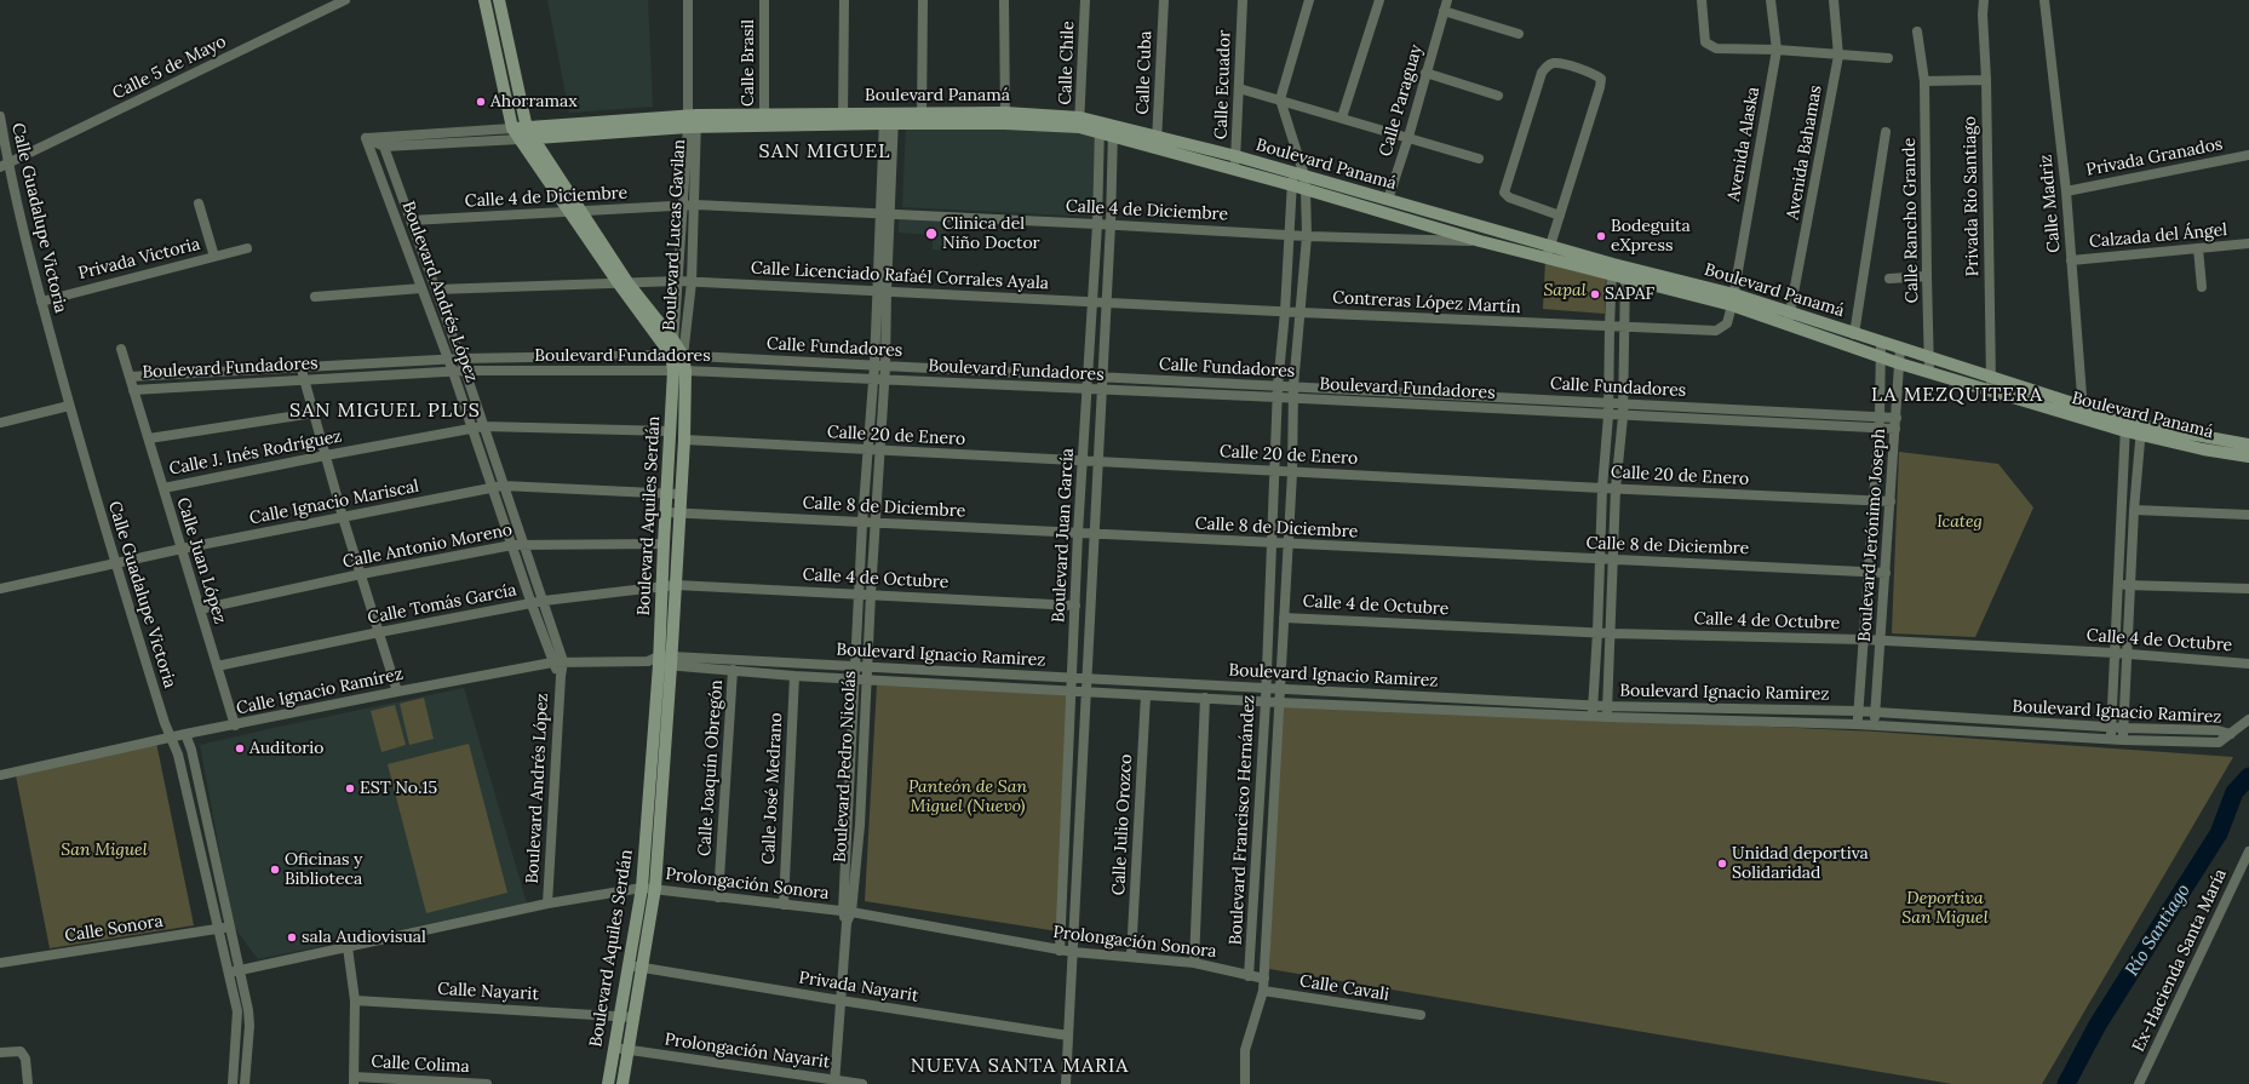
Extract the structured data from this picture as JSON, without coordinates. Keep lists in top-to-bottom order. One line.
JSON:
{"streets":{"street":["Calle Brasil","Calle Chile","Calle 5 de Mayo","Calle Cuba","Calle Ecuador","Boulevard Panamá","Calle Paraguay","Avenida Alaska","Avenida Bahamas","Privada Granados","Privada Río Santiago","Calle 4 de Diciembre","Calle Madriz","Calle Guadalupe Victoria","Calle Rancho Grande","Boulevard Lucas Gavilan","Calzada del Ángel","Privada Victoria","Calle Licenciado Rafaél Corrales Ayala","Boulevard Andrés López","Contreras López Martín","Calle Fundadores","Boulevard Fundadores","Calle 20 de Enero","Calle J. Inés Rodríguez","Calle Ignacio Mariscal","Calle 8 de Diciembre","Boulevard Aquiles Serdán","Boulevard Juan García","Boulevard Jerónimo Joseph","Calle Antonio Moreno","Calle Juan López","Calle 4 de Octubre","Calle Tomás García","Boulevard Ignacio Ramirez","Calle Ignacio Ramírez","Boulevard Pedro Nicolás","Calle Joaquín Obregón","Calle José Medrano","Boulevard Francisco Hernández","Calle Julio Orozco","Prolongación Sonora","Calle Sonora","Ex-Hacienda Santa María","Privada Nayarit","Calle Cavali","Calle Nayarit","Prolongación Nayarit","Calle Colima"]},"crossings":[["Calle Brasil","Boulevard Panamá"],["Calle Chile","Boulevard Panamá"],["Calle 5 de Mayo","Calle Guadalupe Victoria"],["Calle Cuba","Boulevard Panamá"],["Calle Ecuador","Boulevard Panamá"],["Boulevard Panamá","Calle Paraguay"],["Boulevard Panamá","Avenida Alaska"],["Boulevard Panamá","Avenida Bahamas"],["Boulevard Panamá","Privada Río Santiago"],["Boulevard Panamá","Calle 4 de Diciembre"],["Boulevard Panamá","Calle Madriz"],["Boulevard Panamá","Calle Rancho Grande"],["Boulevard Panamá","Boulevard Lucas Gavilan"],["Boulevard Panamá","Boulevard Andrés López"],["Boulevard Panamá","Contreras López Martín"],["Boulevard Panamá","Boulevard Aquiles Serdán"],["Boulevard Panamá","Boulevard Juan García"],["Boulevard Panamá","Boulevard Jerónimo Joseph"],["Boulevard Panamá","Boulevard Francisco Hernández"],["Avenida Alaska","Contreras López Martín"],["Privada Granados","Calle Madriz"],["Calle 4 de Diciembre","Boulevard Lucas Gavilan"],["Calle 4 de Diciembre","Boulevard Andrés López"],["Calle 4 de Diciembre","Boulevard Aquiles Serdán"],["Calle 4 de Diciembre","Boulevard Juan García"],["Calle 4 de Diciembre","Boulevard Francisco Hernández"],["Calle Madriz","Calzada del Ángel"],["Calle Guadalupe Victoria","Privada Victoria"],["Calle Guadalupe Victoria","Calle Ignacio Mariscal"],["Calle Guadalupe Victoria","Calle Ignacio Ramírez"],["Calle Guadalupe Victoria","Prolongación Sonora"],["Calle Guadalupe Victoria","Calle Sonora"],["Boulevard Lucas Gavilan","Calle Licenciado Rafaél Corrales Ayala"],["Boulevard Lucas Gavilan","Calle Fundadores"],["Boulevard Lucas Gavilan","Boulevard Fundadores"],["Boulevard Lucas Gavilan","Boulevard Aquiles Serdán"],["Calle Licenciado Rafaél Corrales Ayala","Contreras López Martín"],["Calle Licenciado Rafaél Corrales Ayala","Boulevard Juan García"],["Calle Licenciado Rafaél Corrales Ayala","Boulevard Pedro Nicolás"],["Boulevard Andrés López","Boulevard Fundadores"],["Boulevard Andrés López","Calle J. Inés Rodríguez"],["Boulevard Andrés López","Calle Ignacio Mariscal"],["Boulevard Andrés López","Calle Antonio Moreno"],["Boulevard Andrés López","Calle Tomás García"],["Boulevard Andrés López","Calle Ignacio Ramírez"],["Boulevard Andrés López","Prolongación Sonora"],["Contreras López Martín","Boulevard Juan García"],["Contreras López Martín","Boulevard Francisco Hernández"],["Calle Fundadores","Boulevard Fundadores"],["Calle Fundadores","Boulevard Aquiles Serdán"],["Calle Fundadores","Boulevard Juan García"],["Calle Fundadores","Boulevard Jerónimo Joseph"],["Calle Fundadores","Boulevard Pedro Nicolás"],["Calle Fundadores","Boulevard Francisco Hernández"],["Boulevard Fundadores","Boulevard Aquiles Serdán"],["Boulevard Fundadores","Boulevard Juan García"],["Boulevard Fundadores","Boulevard Jerónimo Joseph"],["Boulevard Fundadores","Calle Juan López"],["Boulevard Fundadores","Boulevard Pedro Nicolás"],["Boulevard Fundadores","Boulevard Francisco Hernández"],["Calle 20 de Enero","Boulevard Aquiles Serdán"],["Calle 20 de Enero","Boulevard Juan García"],["Calle 20 de Enero","Boulevard Jerónimo Joseph"],["Calle 20 de Enero","Boulevard Pedro Nicolás"],["Calle 20 de Enero","Boulevard Francisco Hernández"],["Calle J. Inés Rodríguez","Boulevard Aquiles Serdán"],["Calle J. Inés Rodríguez","Calle Juan López"],["Calle Ignacio Mariscal","Boulevard Aquiles Serdán"],["Calle Ignacio Mariscal","Calle Juan López"],["Calle 8 de Diciembre","Boulevard Aquiles Serdán"],["Calle 8 de Diciembre","Boulevard Juan García"],["Calle 8 de Diciembre","Boulevard Jerónimo Joseph"],["Calle 8 de Diciembre","Boulevard Pedro Nicolás"],["Calle 8 de Diciembre","Boulevard Francisco Hernández"],["Boulevard Aquiles Serdán","Calle Antonio Moreno"],["Boulevard Aquiles Serdán","Calle 4 de Octubre"],["Boulevard Aquiles Serdán","Calle Tomás García"],["Boulevard Aquiles Serdán","Boulevard Ignacio Ramirez"],["Boulevard Aquiles Serdán","Calle Ignacio Ramírez"],["Boulevard Aquiles Serdán","Prolongación Sonora"],["Boulevard Aquiles Serdán","Privada Nayarit"],["Boulevard Aquiles Serdán","Calle Nayarit"],["Boulevard Aquiles Serdán","Prolongación Nayarit"],["Boulevard Juan García","Calle 4 de Octubre"],["Boulevard Juan García","Boulevard Ignacio Ramirez"],["Boulevard Juan García","Prolongación Sonora"],["Boulevard Juan García","Privada Nayarit"],["Boulevard Jerónimo Joseph","Calle 4 de Octubre"],["Boulevard Jerónimo Joseph","Boulevard Ignacio Ramirez"],["Calle Antonio Moreno","Calle Juan López"],["Calle Juan López","Calle Tomás García"],["Calle Juan López","Calle Ignacio Ramírez"],["Calle 4 de Octubre","Calle Tomás García"],["Calle 4 de Octubre","Boulevard Pedro Nicolás"],["Calle 4 de Octubre","Boulevard Francisco Hernández"],["Boulevard Ignacio Ramirez","Calle Ignacio Ramírez"],["Boulevard Ignacio Ramirez","Boulevard Pedro Nicolás"],["Boulevard Ignacio Ramirez","Calle Joaquín Obregón"],["Boulevard Ignacio Ramirez","Calle José Medrano"],["Boulevard Ignacio Ramirez","Boulevard Francisco Hernández"],["Boulevard Ignacio Ramirez","Calle Julio Orozco"],["Boulevard Pedro Nicolás","Prolongación Sonora"],["Boulevard Pedro Nicolás","Privada Nayarit"],["Boulevard Pedro Nicolás","Prolongación Nayarit"],["Calle Joaquín Obregón","Prolongación Sonora"],["Calle José Medrano","Prolongación Sonora"],["Boulevard Francisco Hernández","Prolongación Sonora"],["Boulevard Francisco Hernández","Calle Cavali"],["Calle Julio Orozco","Prolongación Sonora"]],"districts":["SAN MIGUEL","LA MEZQUITERA","SAN MIGUEL PLUS","NUEVA SANTA MARIA"],"water":["Río Santiago"],"parks":["Sapal","Icateg","Panteón de San Miguel (Nuevo)","San Miguel","Deportiva San Miguel"],"places":["Ahorramax","Clinica del Niño Doctor","Bodeguita eXpress","SAPAF","Auditorio","EST No.15","Unidad deportiva Solidaridad","Oficinas y Biblioteca","sala Audiovisual"]}
